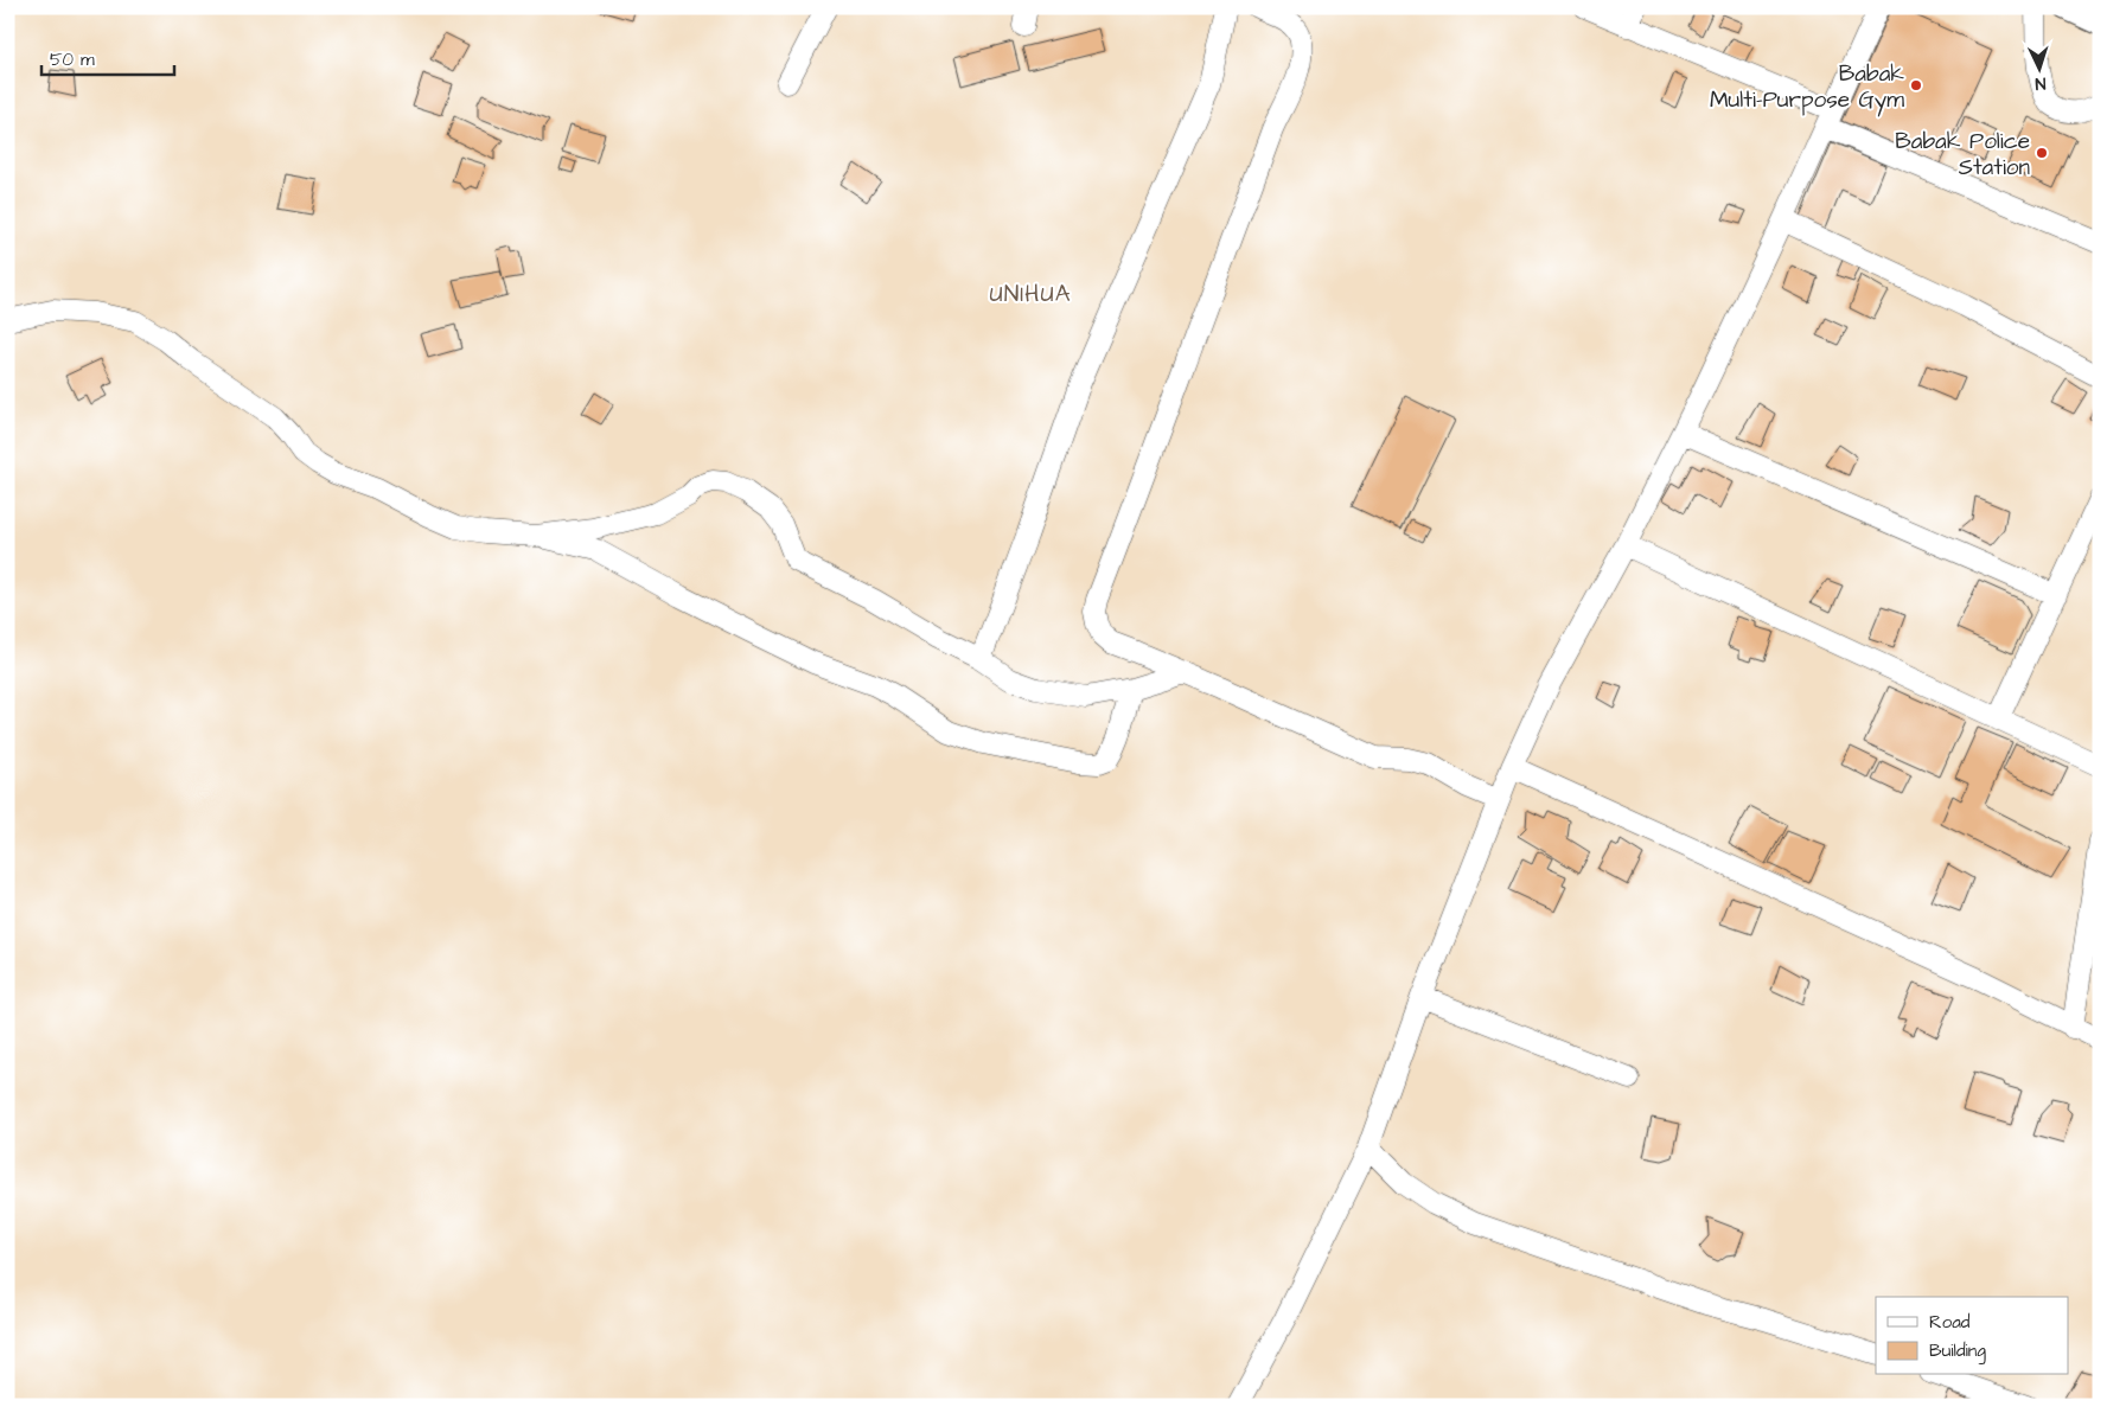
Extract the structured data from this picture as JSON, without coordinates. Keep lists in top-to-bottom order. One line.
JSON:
{"districts":["UNIHUA"],"places":["Babak Multi-Purpose Gym","Babak Police Station"],"legend":["Road","Building"],"scale_bar":"50 m","north":"bottom"}
